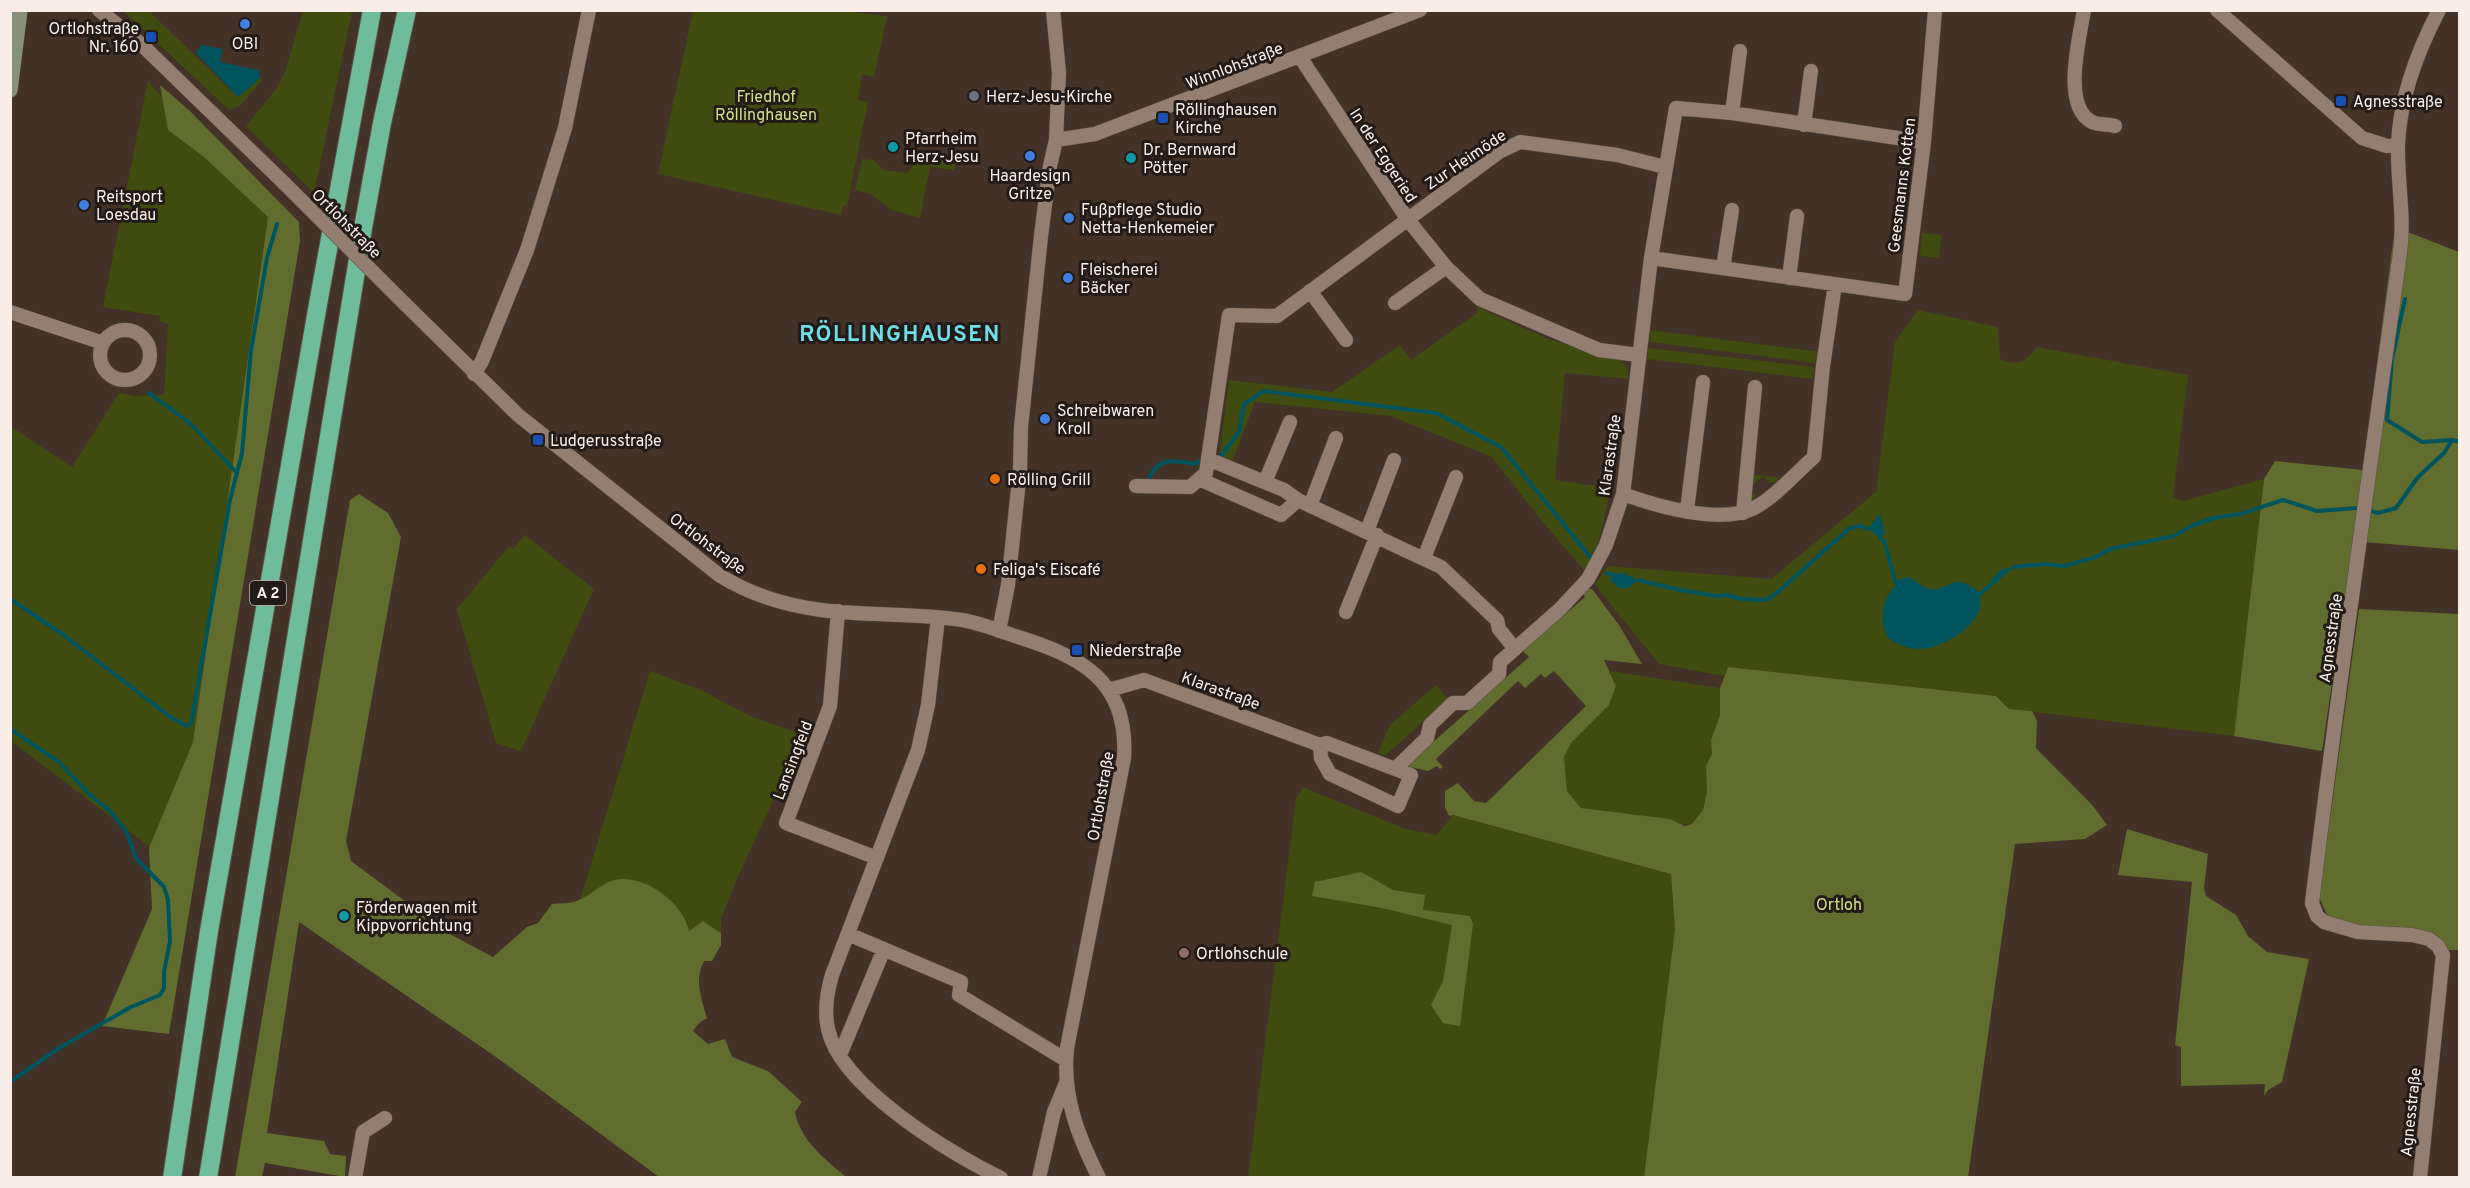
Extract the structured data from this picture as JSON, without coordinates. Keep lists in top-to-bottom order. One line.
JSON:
{"streets":{"highway":["A 2"],"street":["Winnlohstraße","In der Eggeried","Zur Heimöde","Geesmanns Kotten","Ortlohstraße","Klarastraße","Agnesstraße","Lansingfeld"]},"crossings":[["Winnlohstraße","In der Eggeried"],["In der Eggeried","Zur Heimöde"],["In der Eggeried","Klarastraße"],["Zur Heimöde","Klarastraße"],["Geesmanns Kotten","Klarastraße"],["Ortlohstraße","Klarastraße"],["Ortlohstraße","Lansingfeld"]],"districts":["RÖLLINGHAUSEN"],"parks":["Friedhof Röllinghausen","Ortloh"],"places":{"other":["OBI","Herz-Jesu-Kirche","Pfarrheim Herz-Jesu","Haardesign Gritze","Dr. Bernward Pötter","Reitsport Loesdau","Fußpflege Studio Netta-Henkemeier","Fleischerei Bäcker","Schreibwaren Kroll","Rölling Grill","Feliga's Eiscafé","Förderwagen mit Kippvorrichtung","Ortlohschule"],"transit":["Ortlohstraße Nr. 160","Agnesstraße","Röllinghausen Kirche","Ludgerusstraße","Niederstraße"]}}
